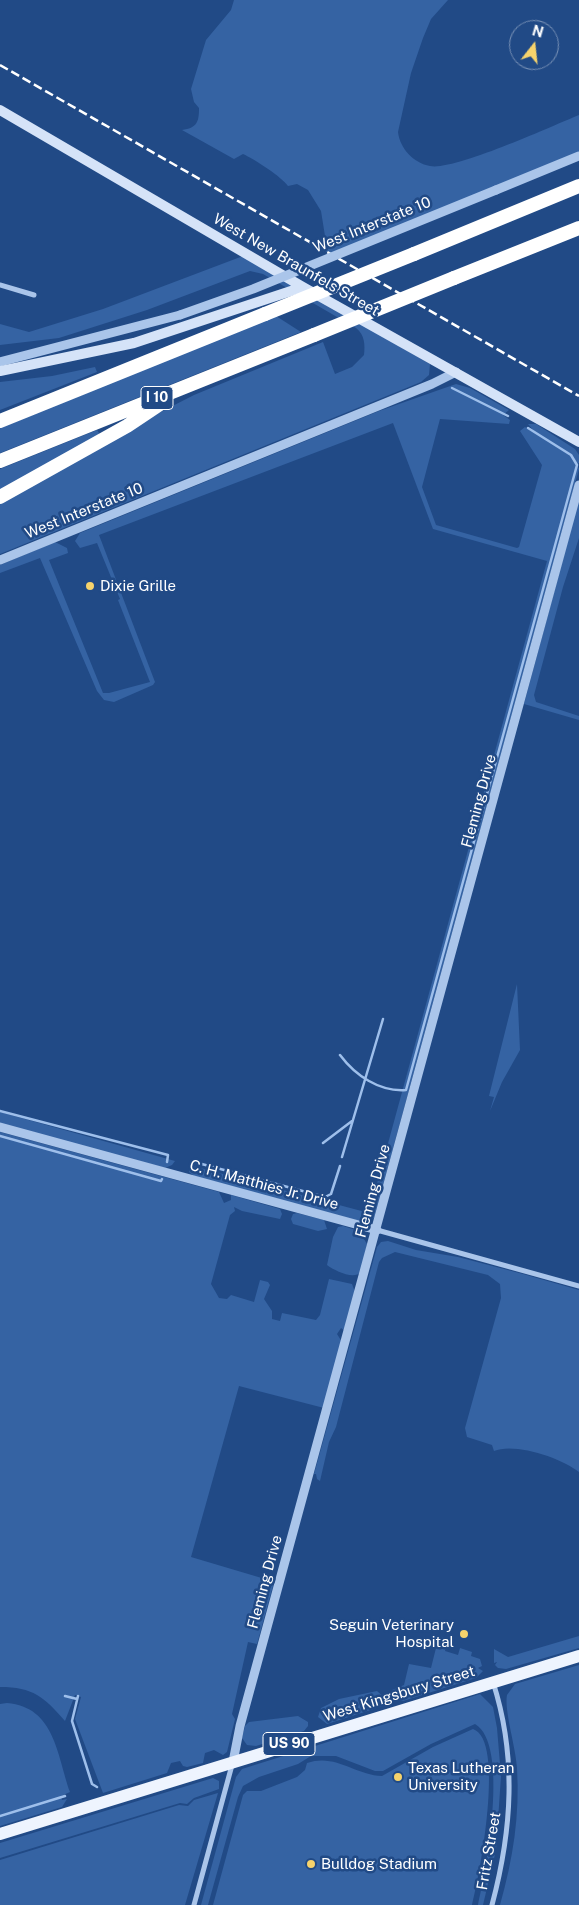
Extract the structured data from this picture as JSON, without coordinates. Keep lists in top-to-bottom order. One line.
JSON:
{"streets":{"highway":["I 10"],"main road":["West New Braunfels Street","West Kingsbury Street","US 90"],"street":["West Interstate 10","Fleming Drive","C. H. Matthies Jr. Drive","Fritz Street"]},"crossings":[["West Interstate 10","West New Braunfels Street"],["Fleming Drive","C. H. Matthies Jr. Drive"],["Fleming Drive","West Kingsbury Street"],["West Kingsbury Street","Fritz Street"]],"places":["Dixie Grille","Seguin Veterinary Hospital","Texas Lutheran University","Bulldog Stadium"],"north":"top"}
